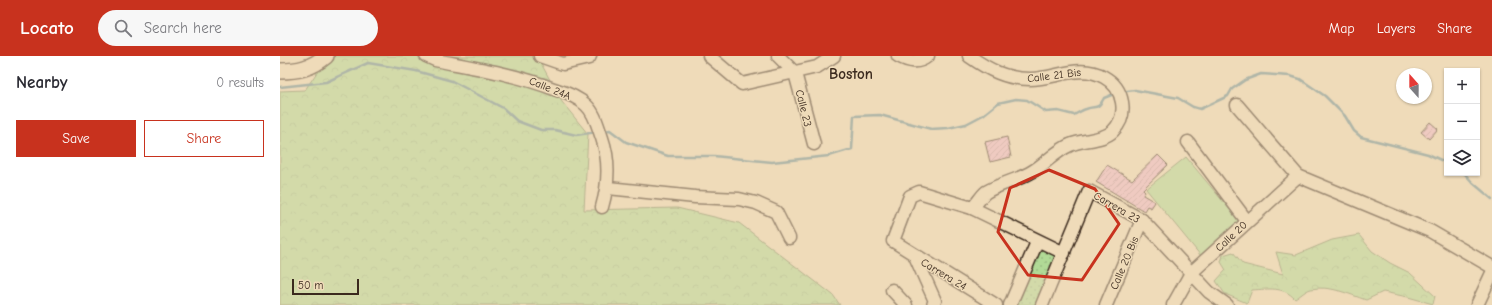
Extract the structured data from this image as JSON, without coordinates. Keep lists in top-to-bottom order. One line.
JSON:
{"streets":{"street":["Calle 21 Bis","Calle 24A","Calle 23","Carrera 23","Calle 20","Calle 20 Bis","Carrera 24"]},"crossings":[["Calle 21 Bis","Carrera 24"],["Carrera 23","Calle 20"],["Carrera 23","Calle 20 Bis"]],"districts":["Boston"],"scale_bar":"50 m","north":"top","page":{"header":"Locato","search":"Search here","nav":["Map","Layers","Share"],"heading":["Nearby","0 results"],"map_buttons":["+","−"],"buttons":["Save","Share"],"scale":"50 m"}}
